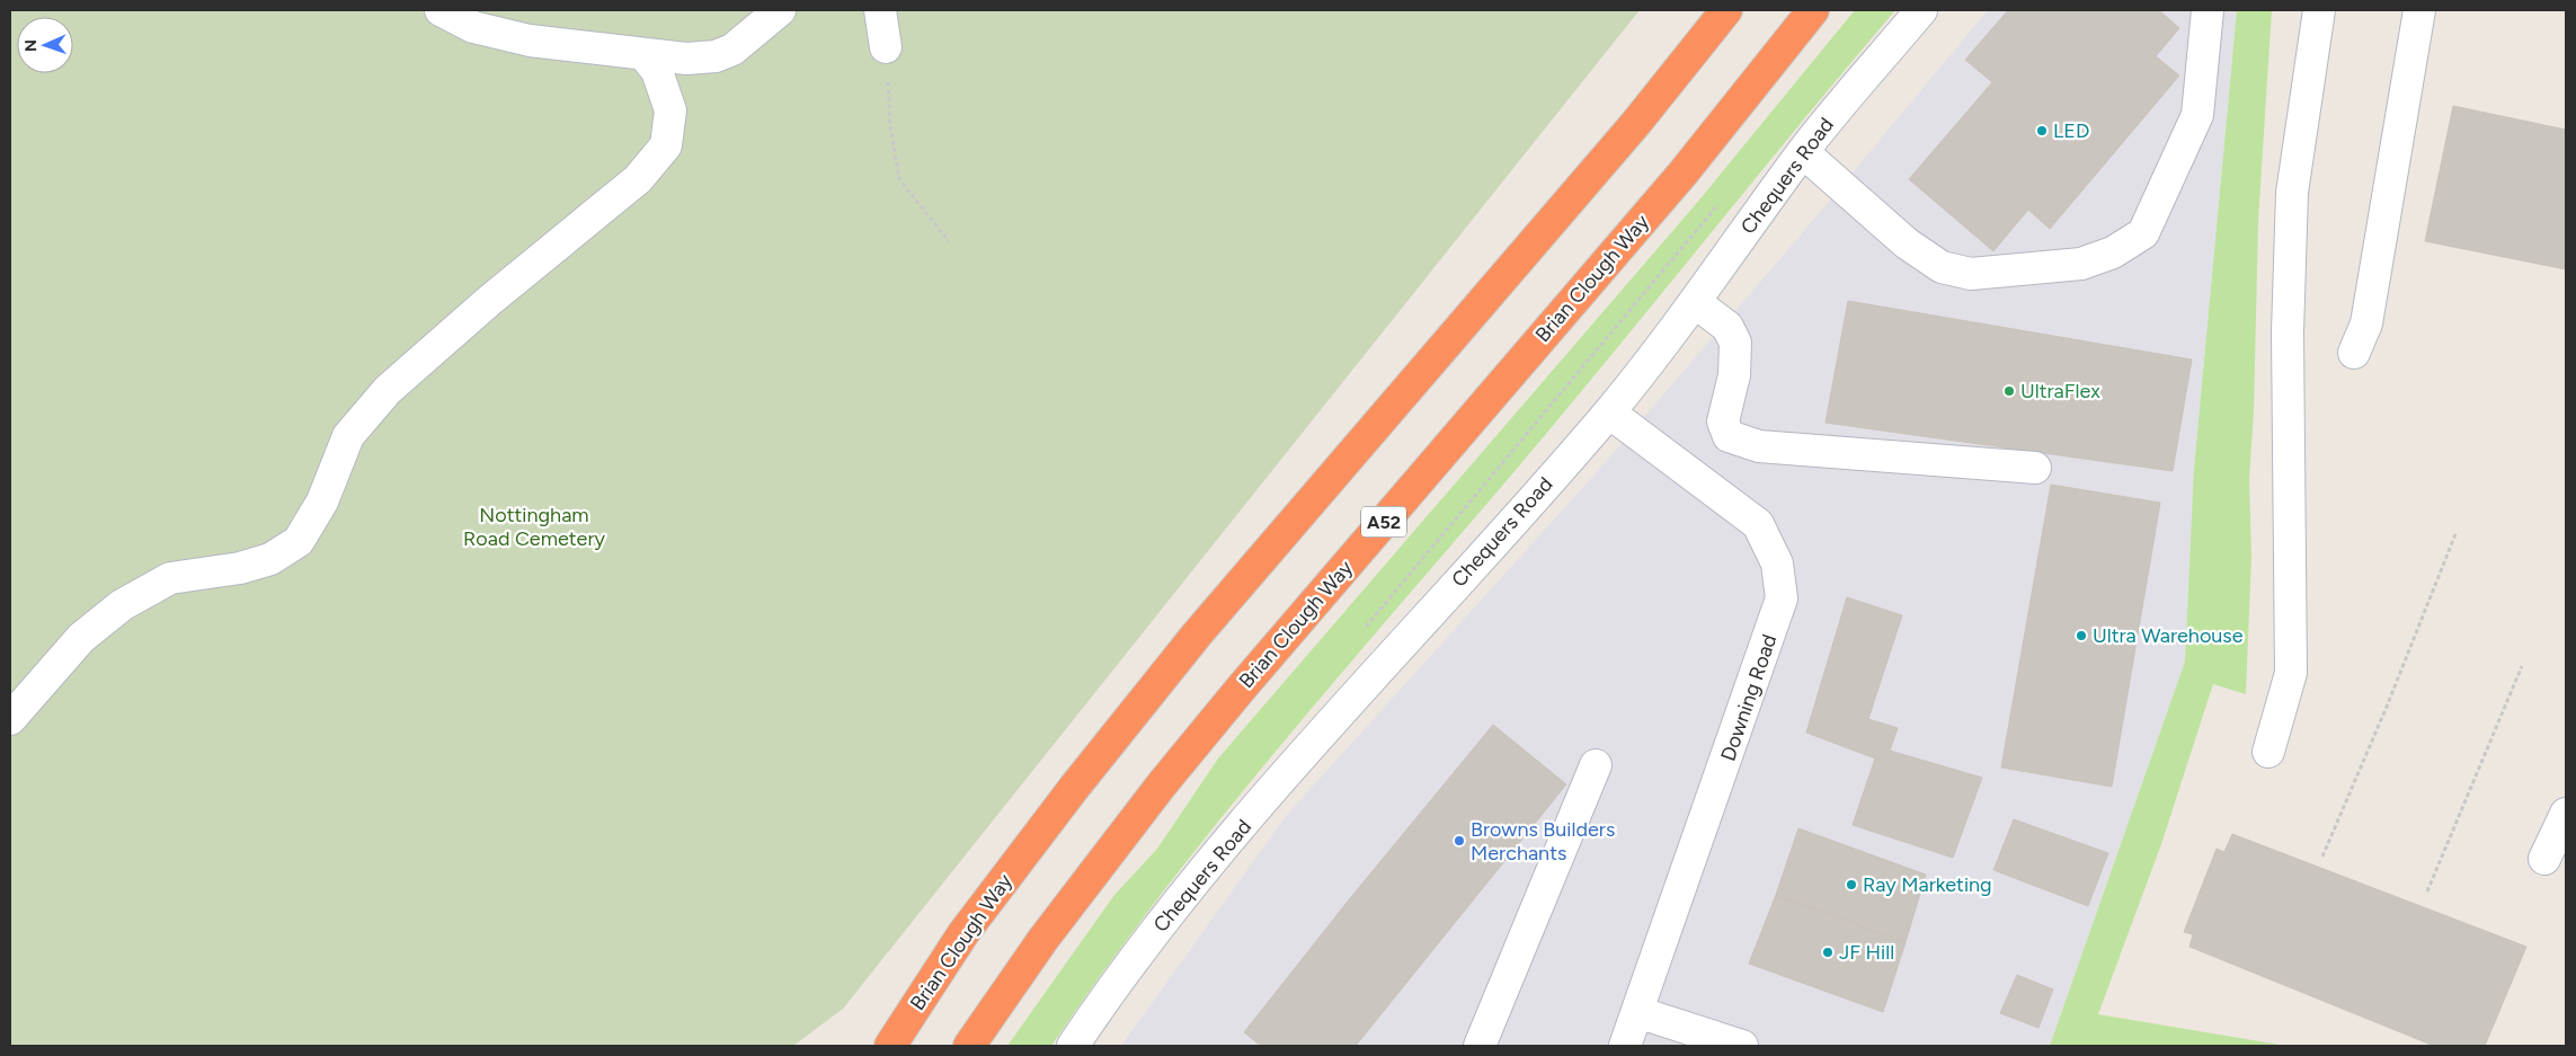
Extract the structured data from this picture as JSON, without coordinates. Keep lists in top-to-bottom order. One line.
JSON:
{"streets":{"highway":["Brian Clough Way","A52"],"street":["Chequers Road","Downing Road"]},"crossings":[["Chequers Road","Downing Road"]],"parks":["Nottingham Road Cemetery"],"places":["LED","UltraFlex","Ultra Warehouse","Browns Builders Merchants","Ray Marketing","JF Hill"],"north":"left"}
